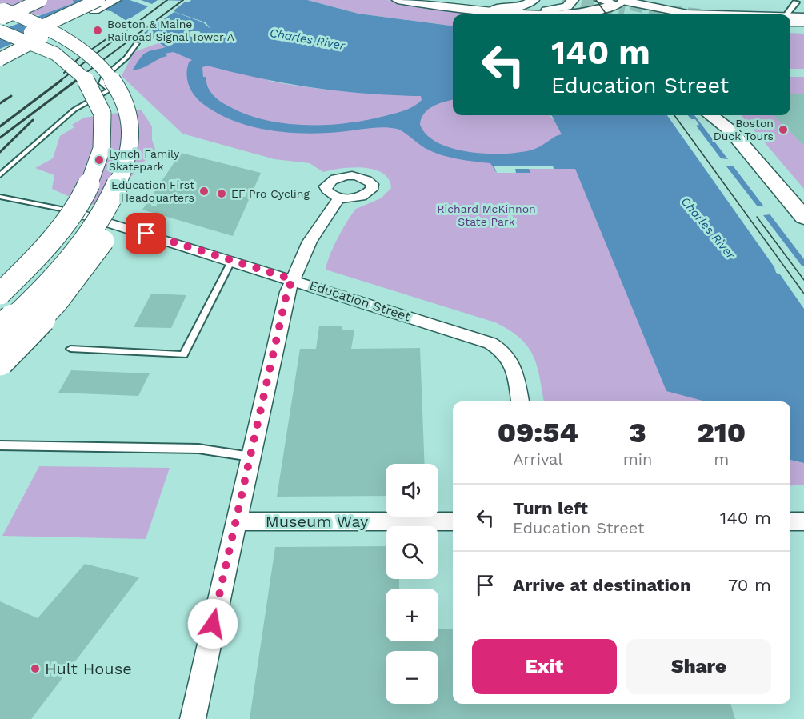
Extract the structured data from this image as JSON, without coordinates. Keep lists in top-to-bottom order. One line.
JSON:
{"streets":{"street":["Education Street","Museum Way"]},"water":["Charles River"],"parks":["Richard McKinnon State Park"],"places":["Boston & Maine Railroad Signal Tower A","Boston Duck Tours","Lynch Family Skatepark","Education First Headquarters","EF Pro Cycling","Hult House"],"page":{"turn":["140 m","Education Street"],"eta":["09:54","Arrival","3","min","210","m"],"map_buttons":["+","−"],"list":[{"name":"Turn left","note":"Education Street","value":"140 m"},{"name":"Arrive at destination","value":"70 m"}],"buttons":["Exit","Share"]}}
